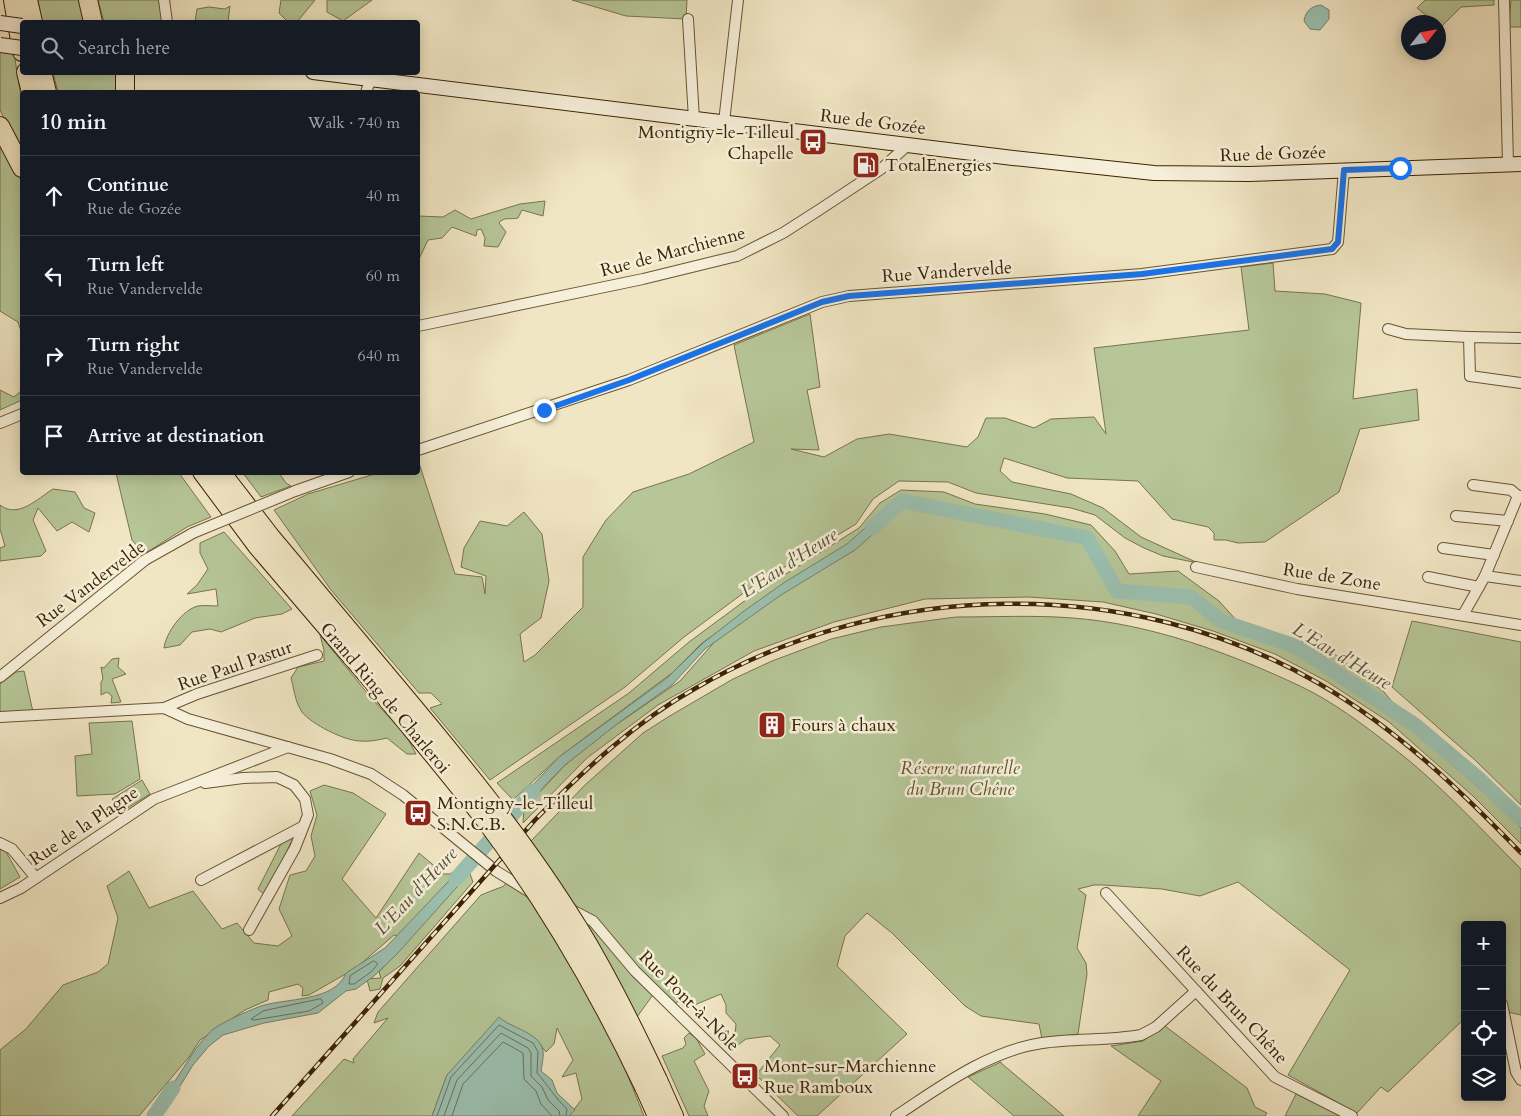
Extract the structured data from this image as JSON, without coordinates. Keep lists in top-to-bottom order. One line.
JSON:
{"streets":{"highway":["Grand Ring de Charleroi"],"main road":["Rue de Gozée"],"street":["Rue de Marchienne","Rue Vandervelde","Rue de Zone","Rue Paul Pastur","Rue de la Plagne","Rue Pont-à-Nôle","Rue du Brun Chêne"]},"crossings":[["Rue de Gozée","Rue de Marchienne"],["Rue de Gozée","Rue Vandervelde"],["Rue Paul Pastur","Rue Pont-à-Nôle"],["Rue de la Plagne","Rue Pont-à-Nôle"]],"water":["L'Eau d'Heure"],"parks":["Réserve naturelle du Brun Chêne"],"places":{"bus stop":["Montigny-le-Tilleul Chapelle","Montigny-le-Tilleul S.N.C.B.","Mont-sur-Marchienne Rue Ramboux"],"fuel station":["TotalEnergies"],"building":["Fours à chaux"]},"north":"top right","page":{"search":"Search here","heading":["10 min","Walk · 740 m"],"list":[["Continue","Rue de Gozée","40 m"],["Turn left","Rue Vandervelde","60 m"],["Turn right","Rue Vandervelde","640 m"],"Arrive at destination"],"map_buttons":["+","−"]}}
